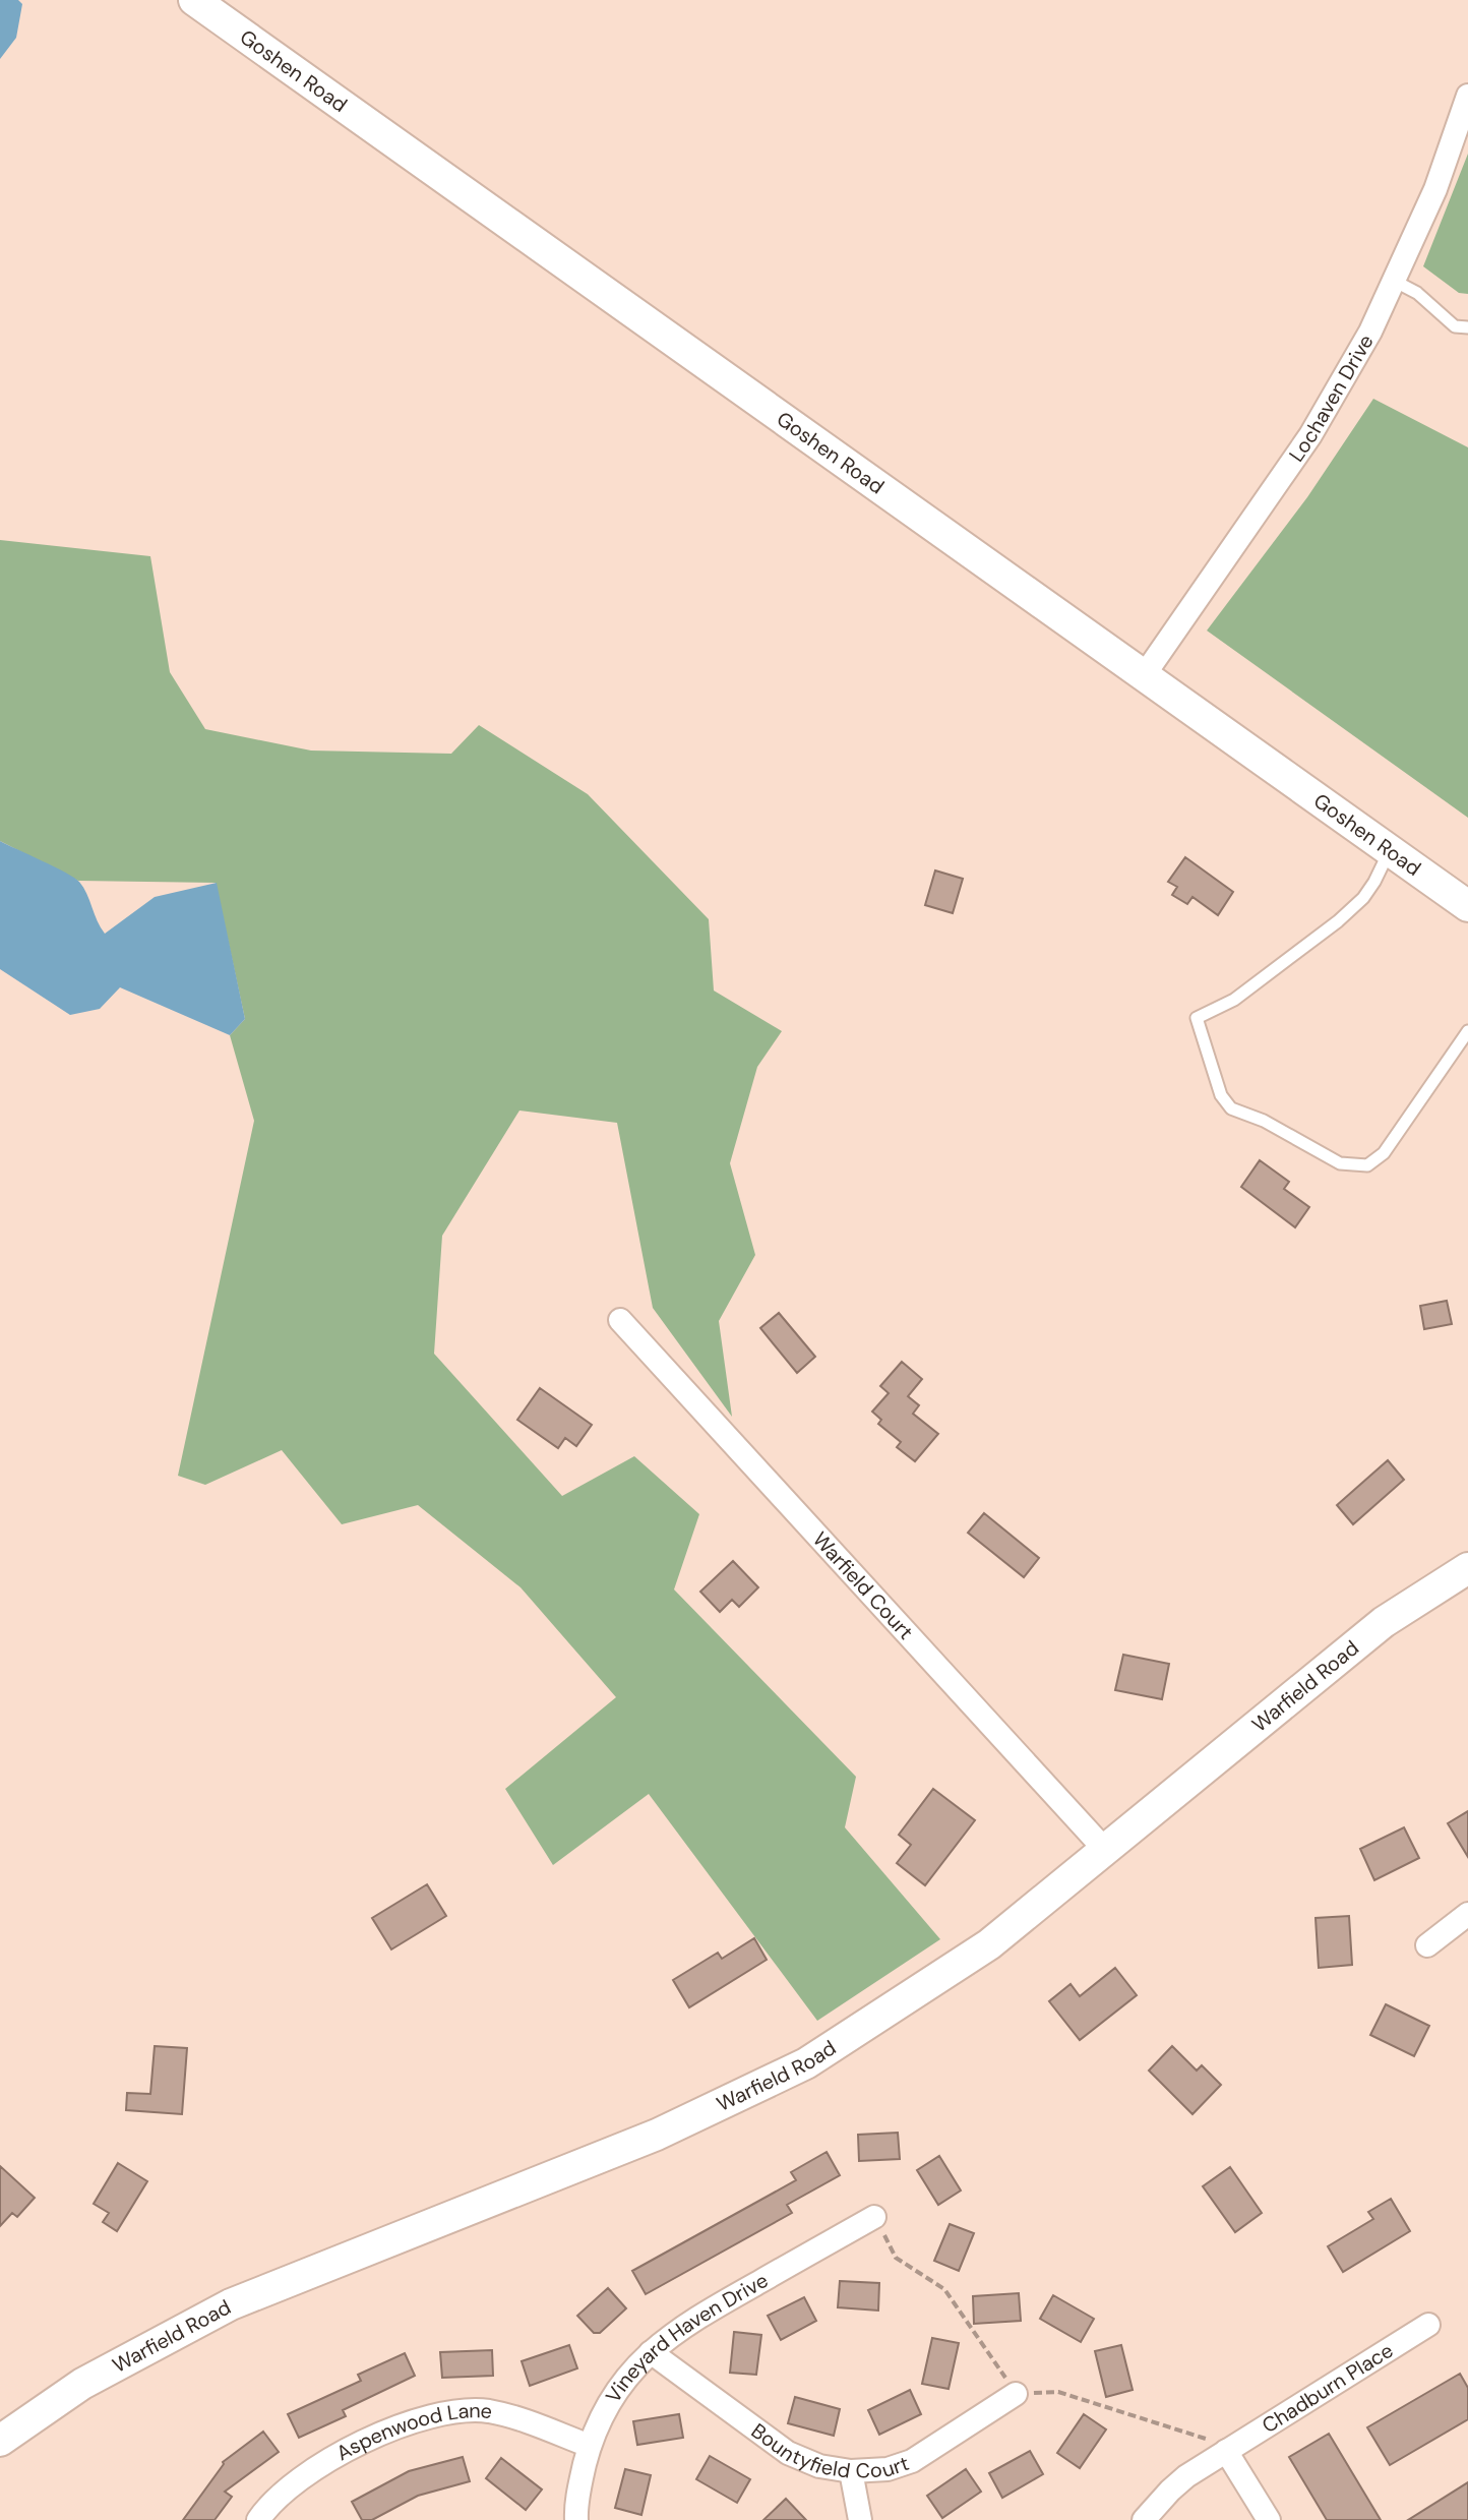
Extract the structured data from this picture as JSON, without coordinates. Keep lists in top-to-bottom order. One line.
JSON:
{"streets":{"street":["Goshen Road","Lochaven Drive","Warfield Court","Warfield Road","Vineyard Haven Drive","Chadburn Place","Aspenwood Lane","Bountyfield Court"]},"crossings":[["Goshen Road","Lochaven Drive"],["Warfield Court","Warfield Road"],["Vineyard Haven Drive","Aspenwood Lane"],["Vineyard Haven Drive","Bountyfield Court"]]}
